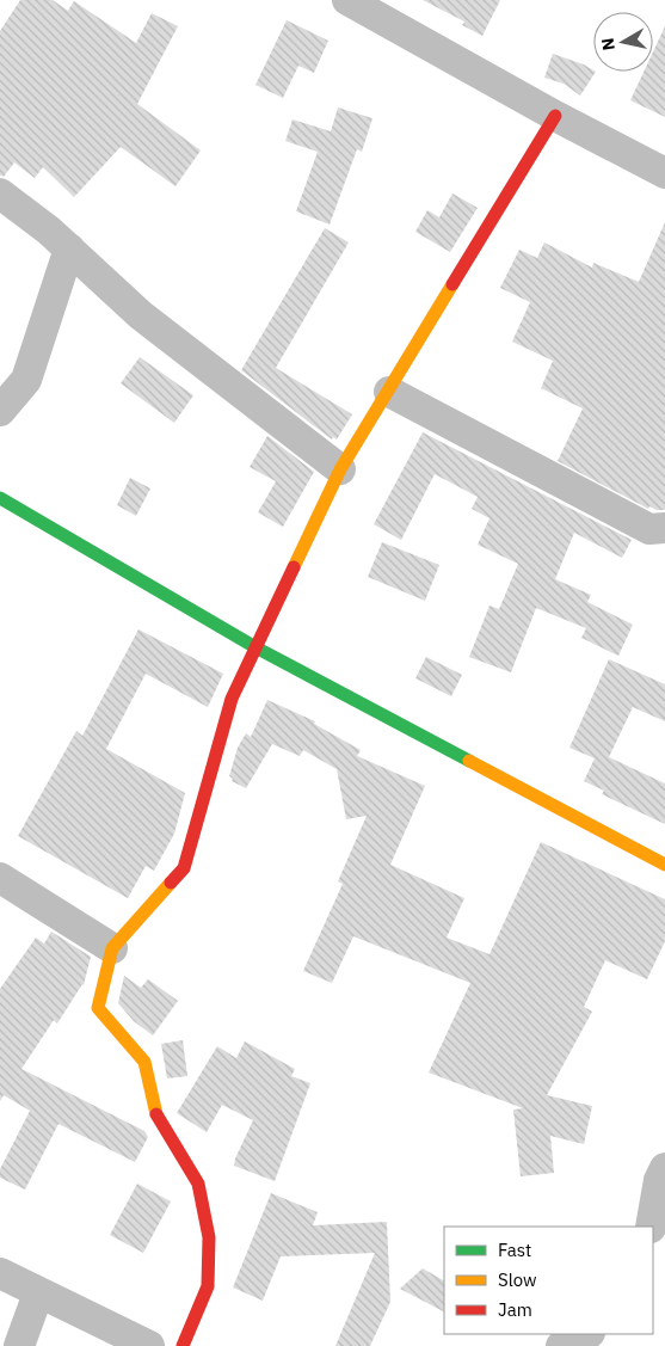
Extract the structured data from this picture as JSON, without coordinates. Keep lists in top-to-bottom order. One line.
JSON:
{"legend":["Fast","Slow","Jam"],"north":"left"}
